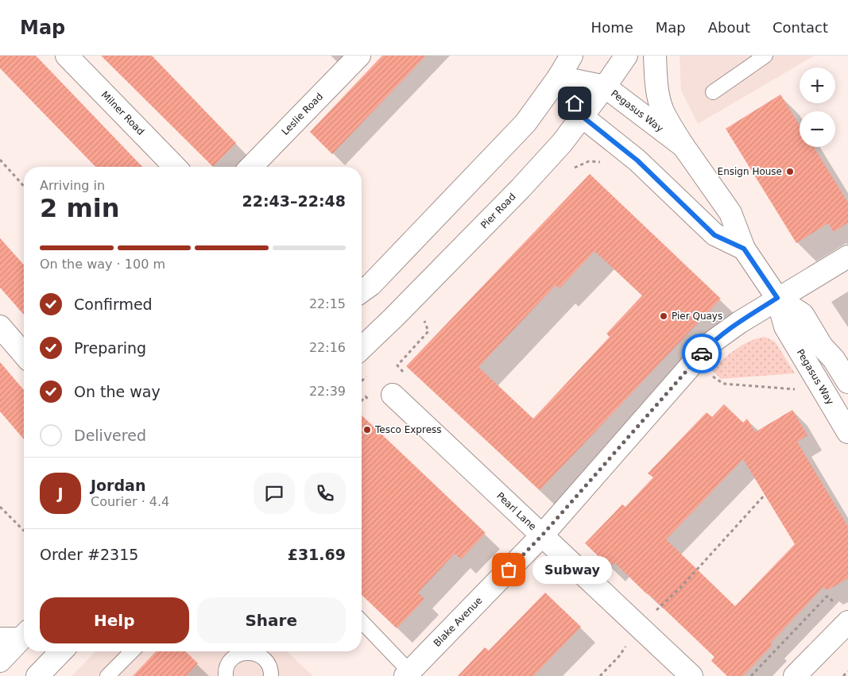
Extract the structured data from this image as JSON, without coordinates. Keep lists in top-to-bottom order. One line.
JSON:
{"streets":{"street":["Pegasus Way","Milner Road","Leslie Road","Pier Road","Pearl Lane","Blake Avenue"]},"crossings":[["Pegasus Way","Pier Road"],["Pegasus Way","Blake Avenue"],["Pearl Lane","Blake Avenue"]],"places":["Ensign House","Pier Quays","Tesco Express","Subway"],"page":{"header":"Map","nav":["Home","Map","About","Contact"],"map_buttons":["+","−"],"heading":["2 min","Arriving in","22:43–22:48"],"panel":["Jordan","Courier · 4.4","Order #2315","£31.69"],"bar":"On the way · 100 m","list":[["Confirmed","22:15"],["Preparing","22:16"],["On the way","22:39"],"Delivered"],"round":"J","bubble":"Subway","buttons":["Help","Share"]}}
